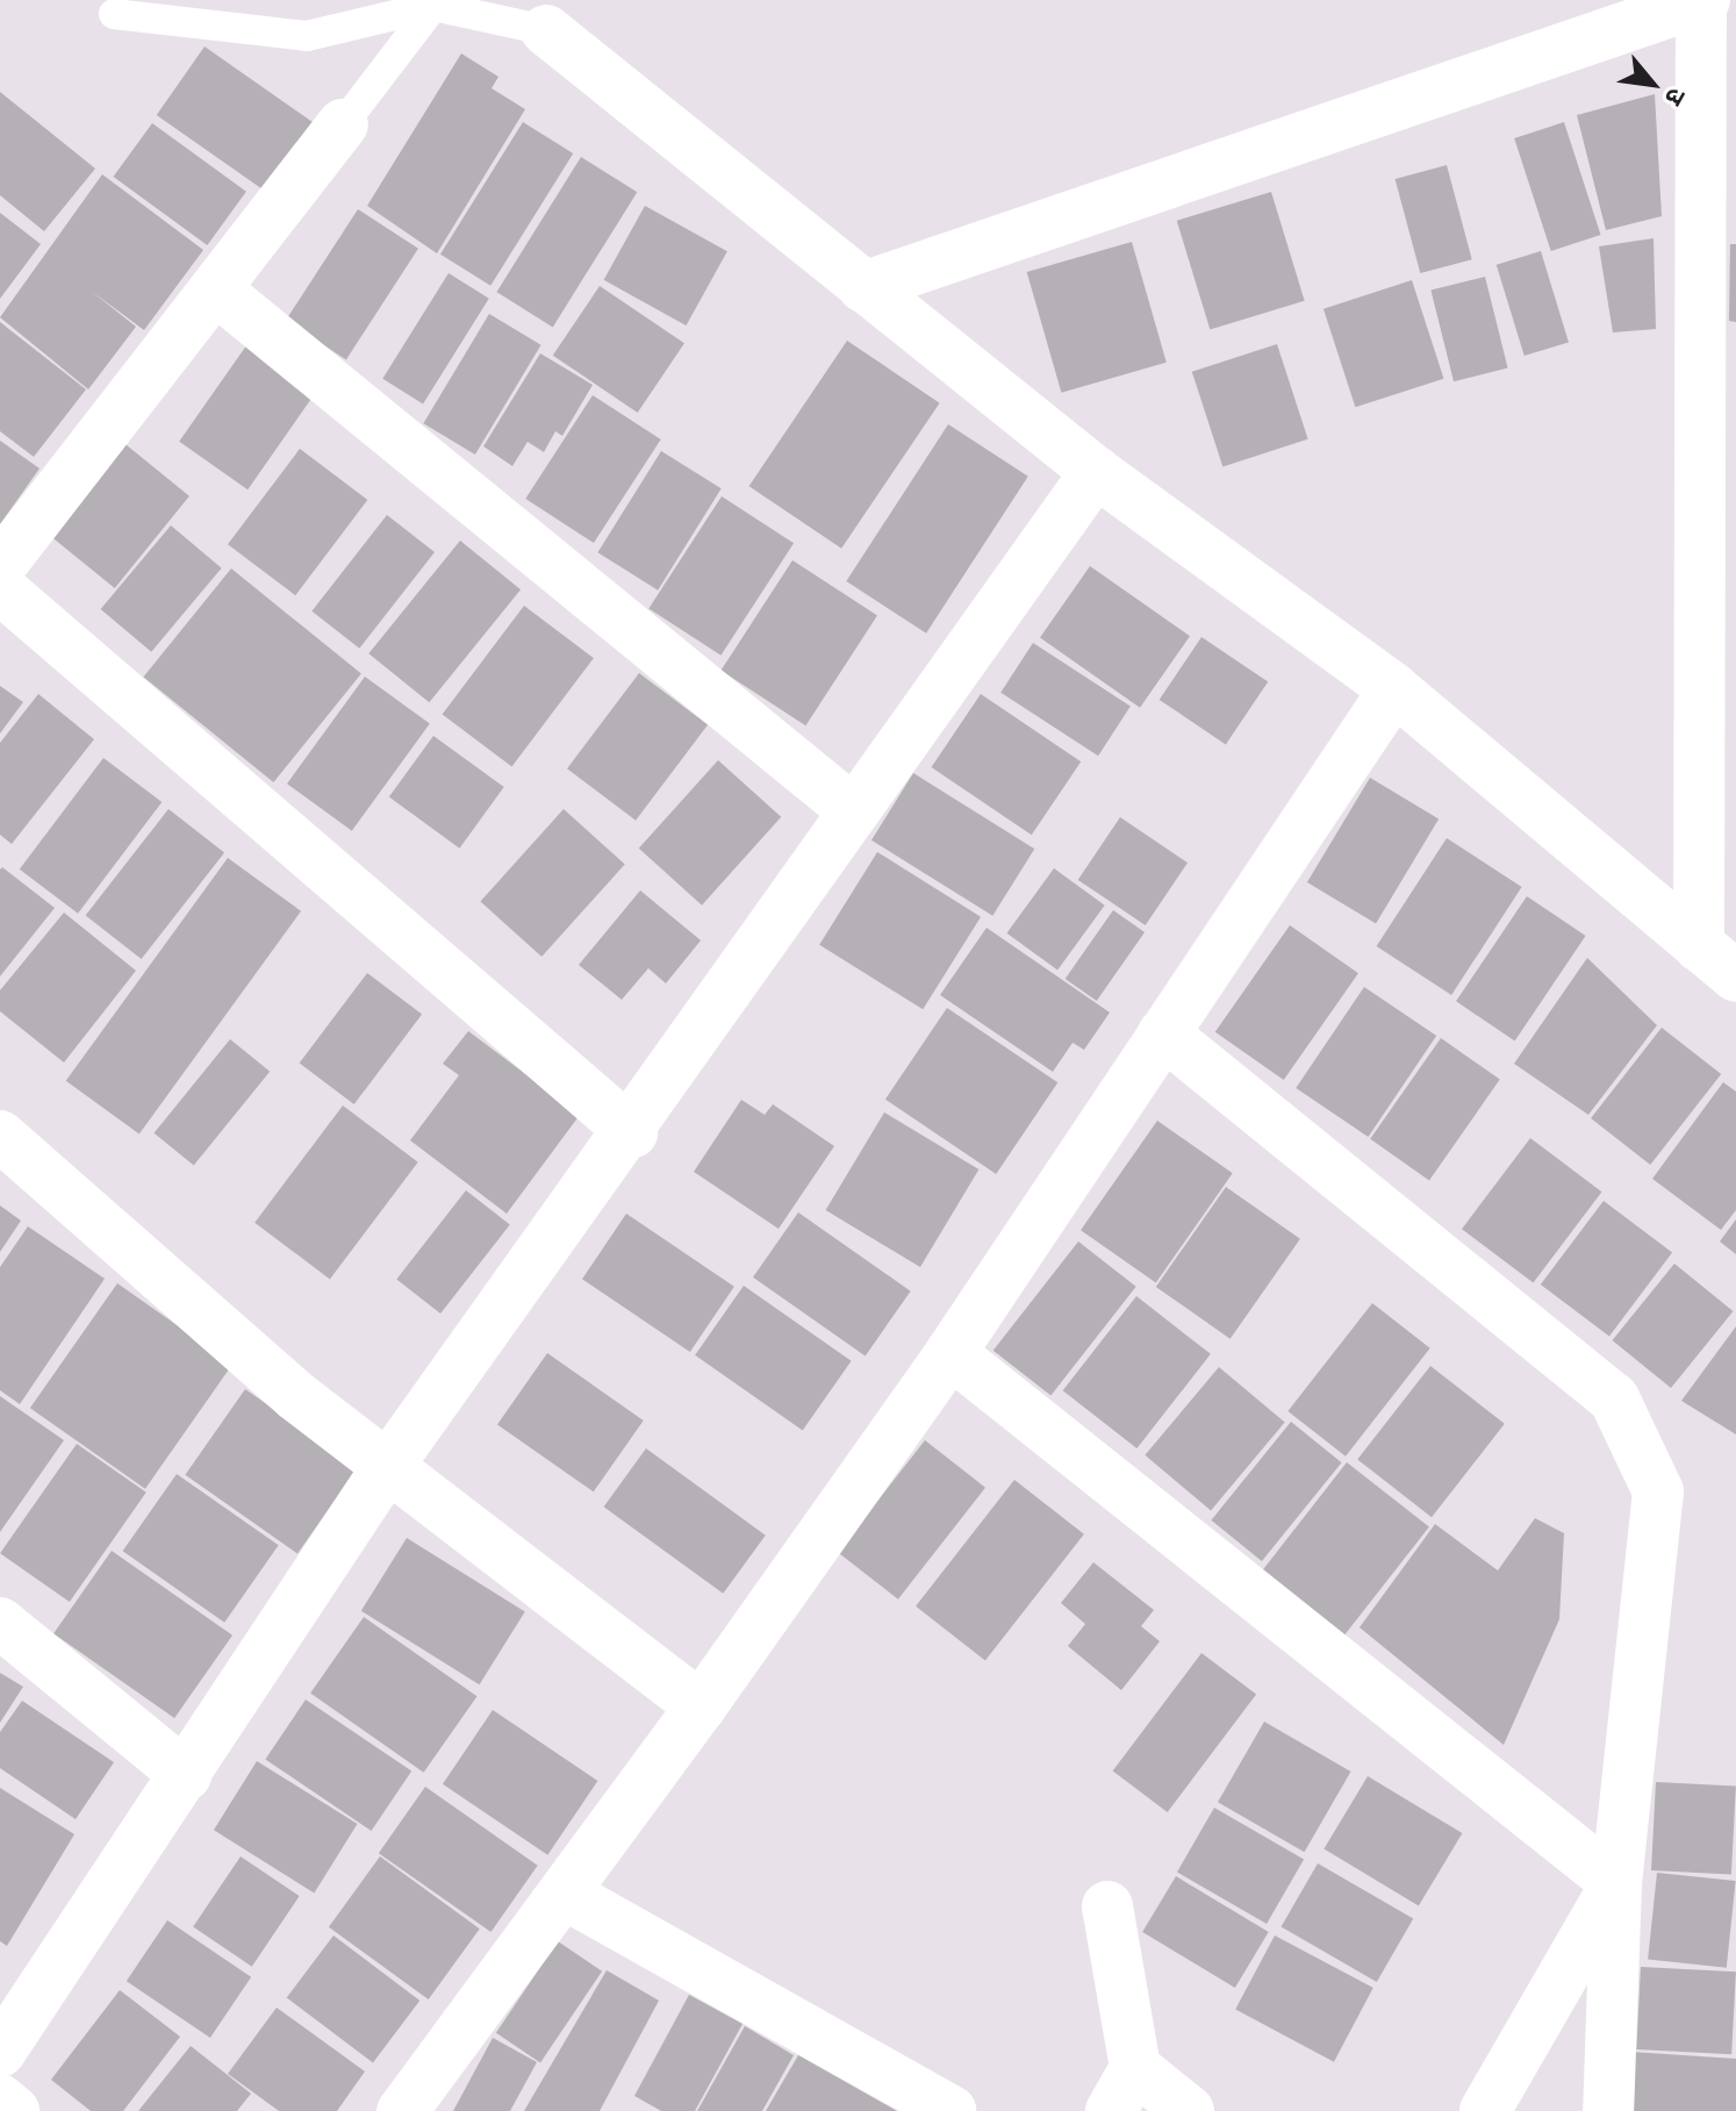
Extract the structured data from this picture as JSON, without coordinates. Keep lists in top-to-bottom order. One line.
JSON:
{"north":"bottom right"}
